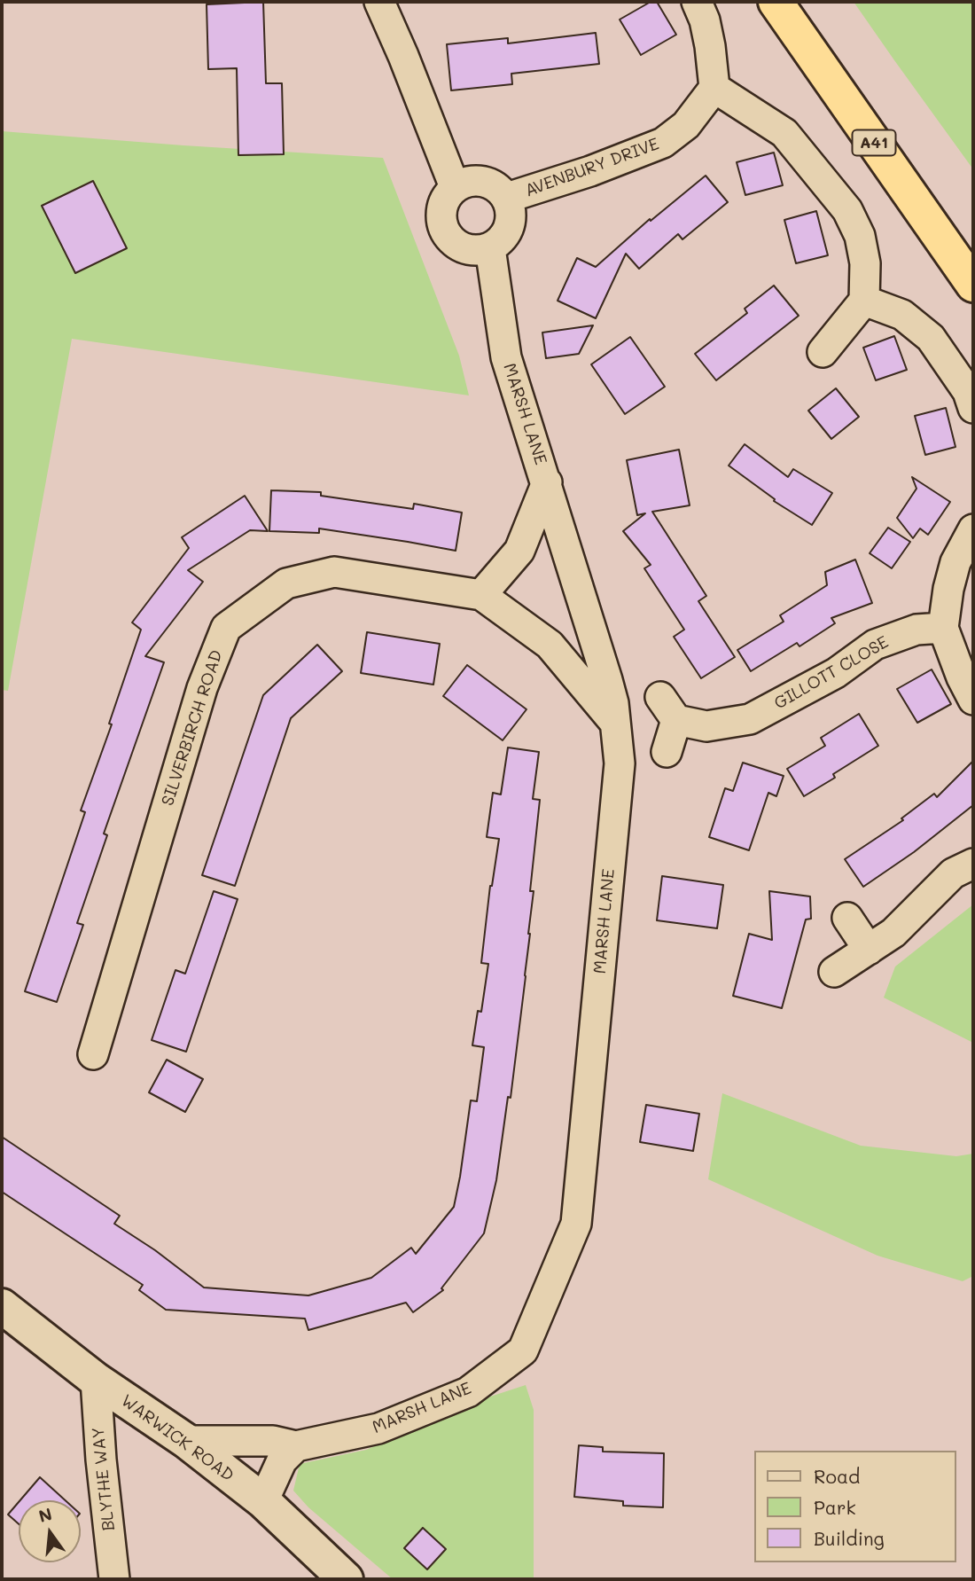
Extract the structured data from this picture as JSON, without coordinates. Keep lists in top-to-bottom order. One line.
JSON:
{"streets":{"highway":["A41"],"main road":["WARWICK ROAD"],"street":["AVENBURY DRIVE","MARSH LANE","GILLOTT CLOSE","SILVERBIRCH ROAD","BLYTHE WAY"]},"crossings":[["AVENBURY DRIVE","MARSH LANE"],["MARSH LANE","SILVERBIRCH ROAD"],["MARSH LANE","WARWICK ROAD"],["WARWICK ROAD","BLYTHE WAY"]],"legend":["Road","Park","Building"],"north":"top"}
